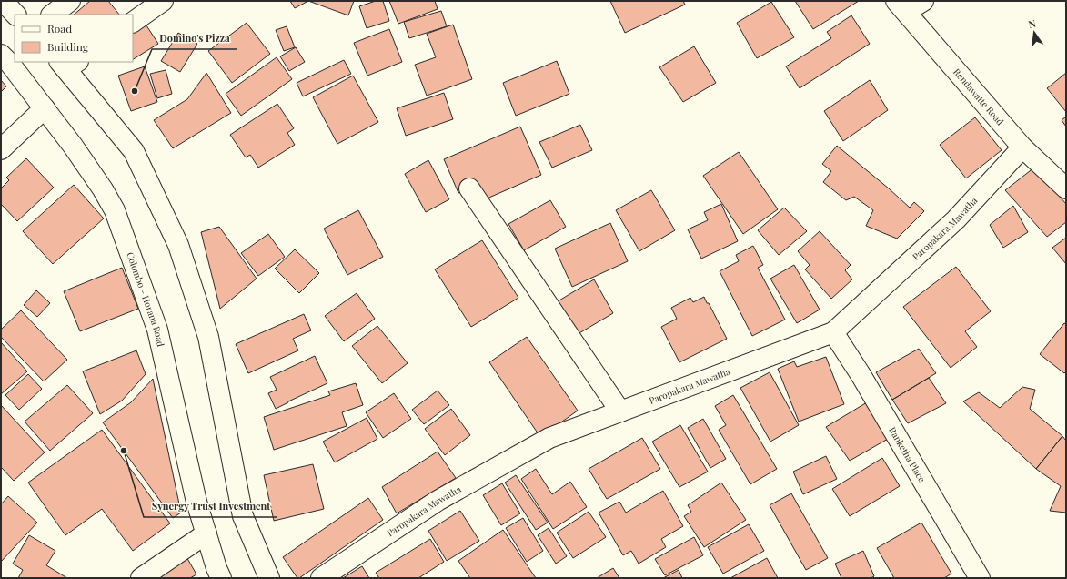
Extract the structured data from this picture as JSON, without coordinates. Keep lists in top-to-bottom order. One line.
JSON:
{"streets":{"street":["Rendawatte Road","Paropakara Mawatha","Colombo - Horana Road","Ranketha Place"]},"crossings":[["Rendawatte Road","Paropakara Mawatha"],["Paropakara Mawatha","Ranketha Place"]],"places":["Domino's Pizza","Synergy Trust Investment"],"legend":["Road","Building"],"north":"top"}
